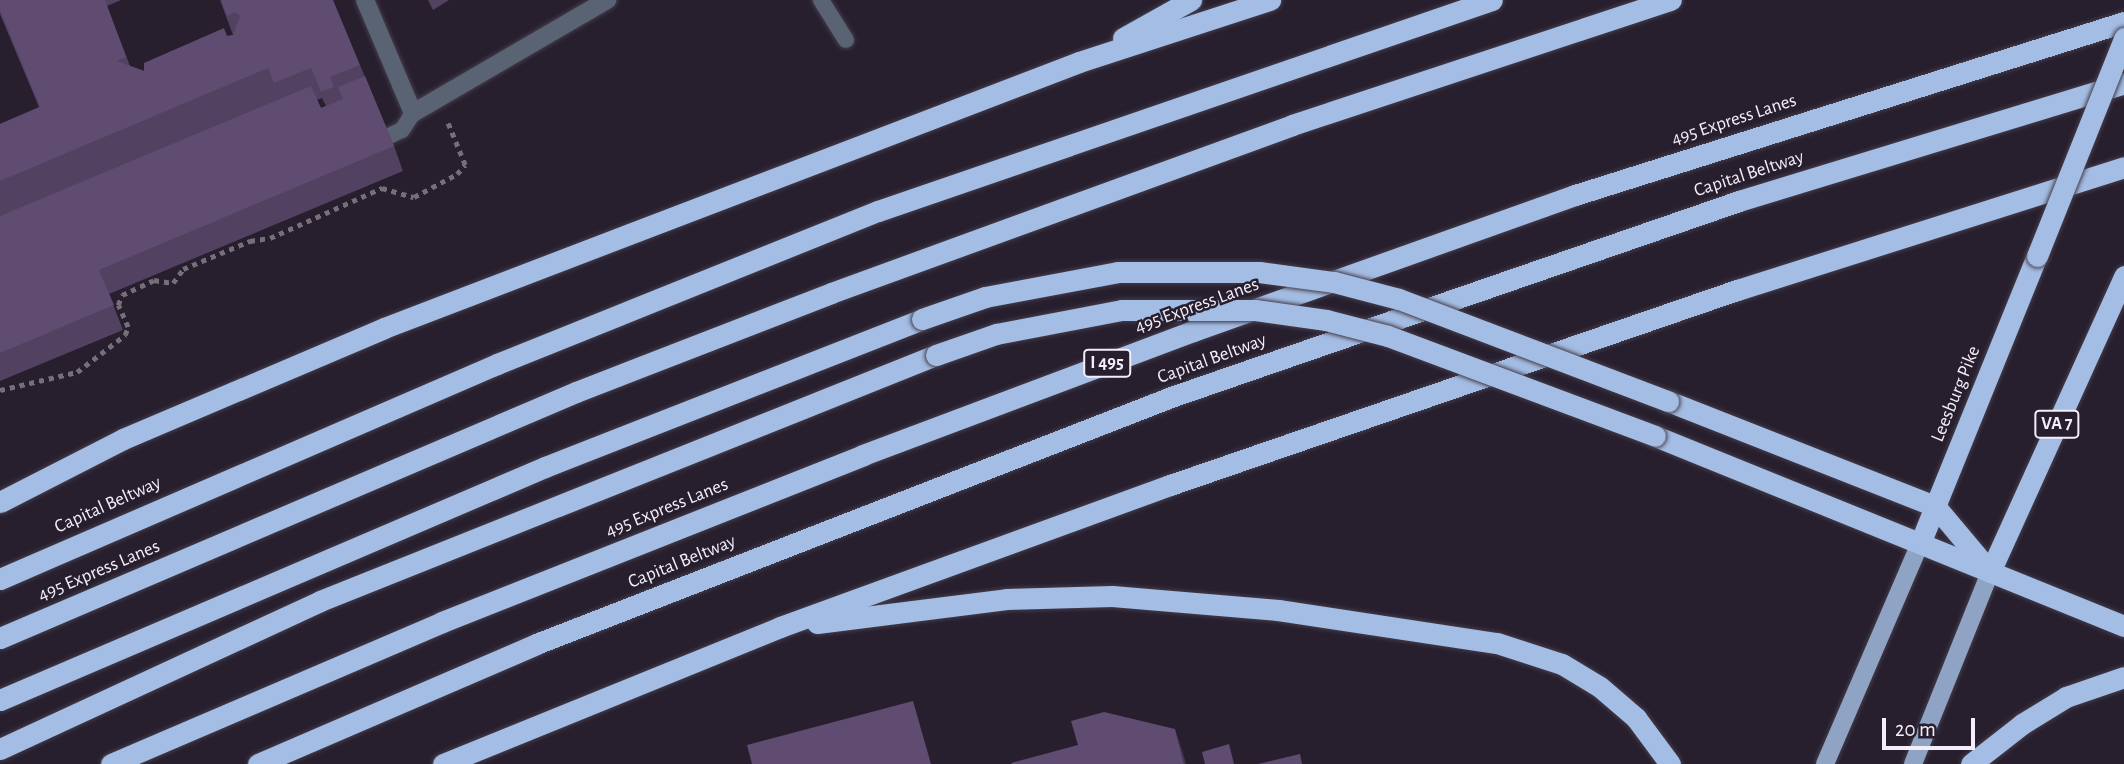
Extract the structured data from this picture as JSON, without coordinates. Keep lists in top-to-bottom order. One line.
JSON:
{"streets":{"highway":["495 Express Lanes","Capital Beltway","I 495","Leesburg Pike","VA 7"]},"scale_bar":"20 m"}
